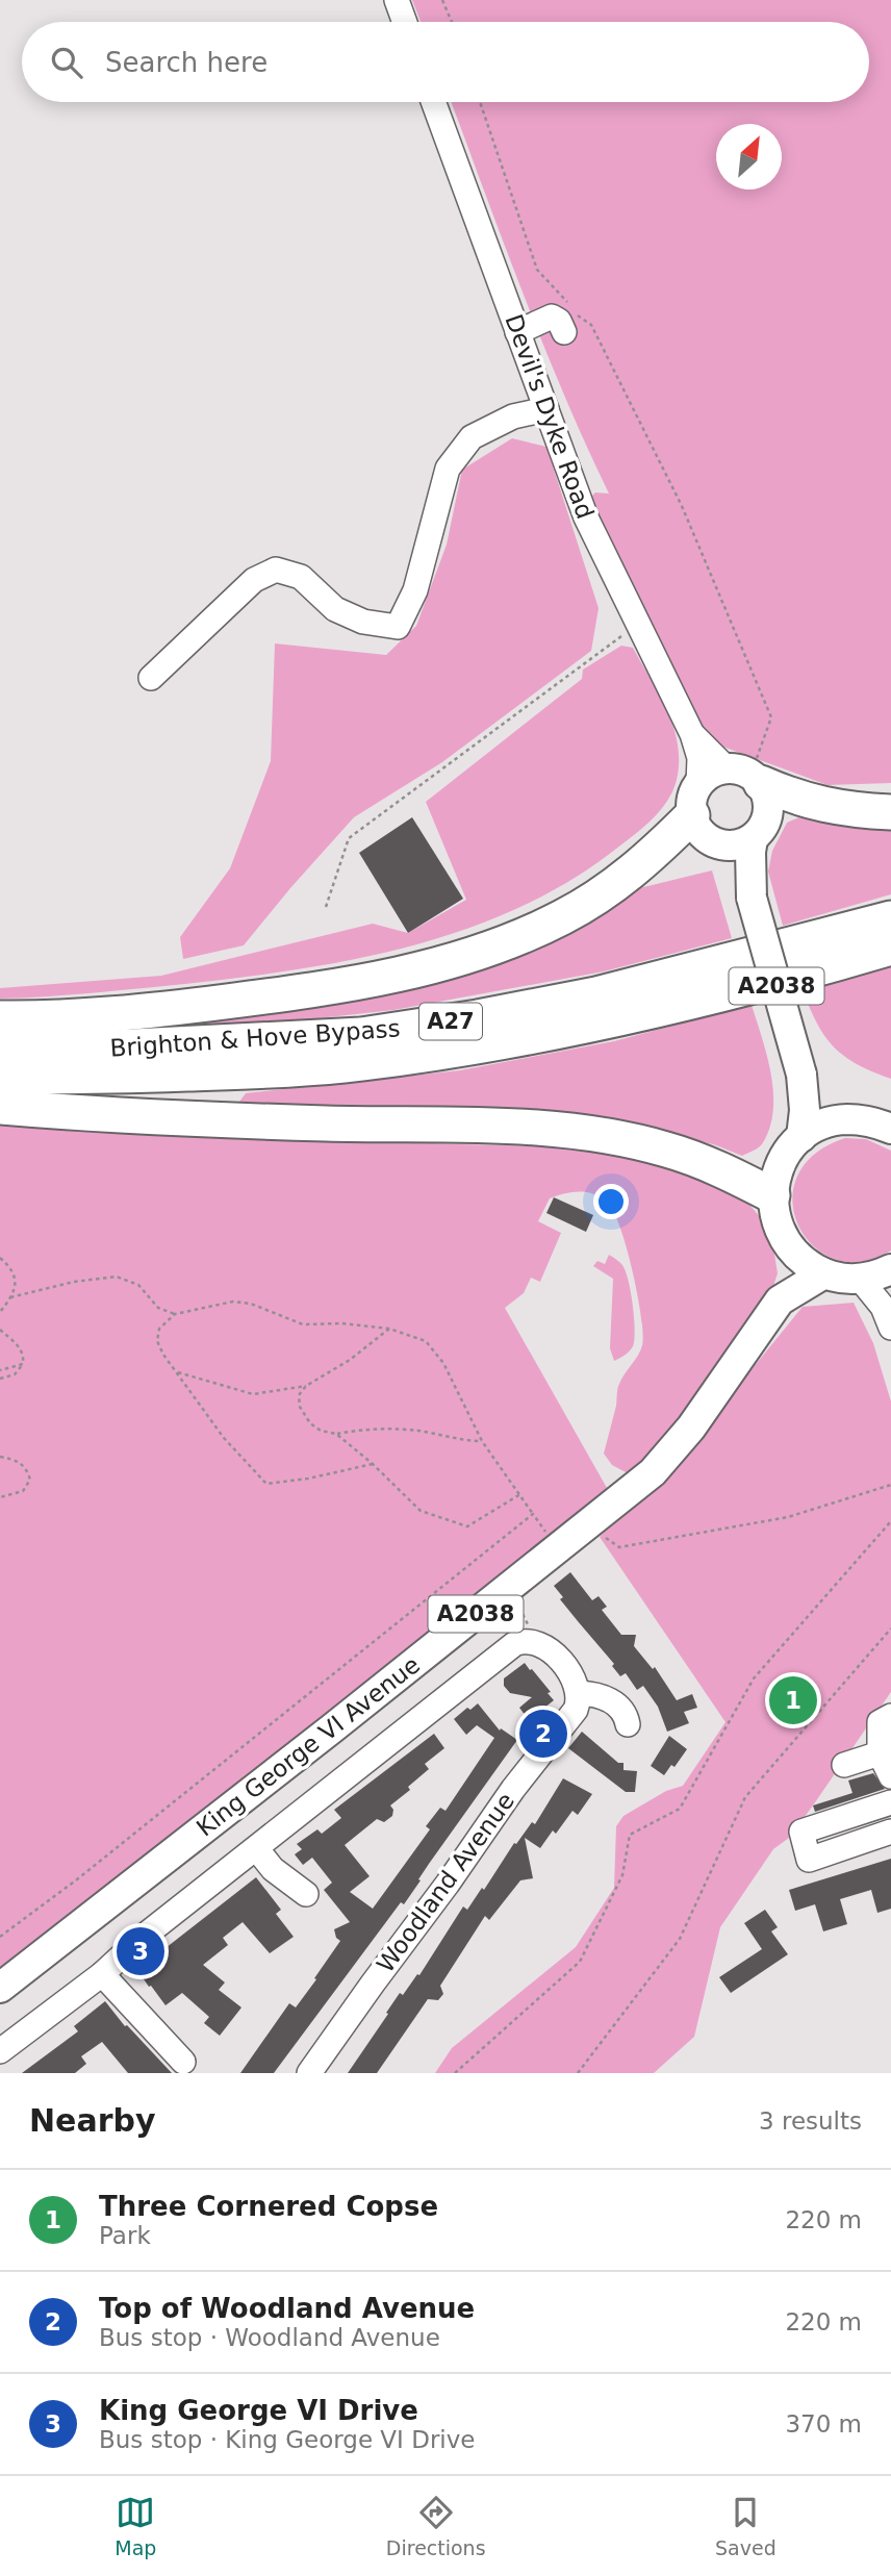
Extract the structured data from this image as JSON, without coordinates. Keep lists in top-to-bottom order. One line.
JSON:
{"streets":{"highway":["A27","Brighton & Hove Bypass"],"main road":["A2038","King George VI Avenue"],"street":["Devil's Dyke Road","Woodland Avenue"]},"crossings":[["Devil's Dyke Road","A2038"],["Devil's Dyke Road","A27"],["A2038","A27"]],"north":"top right","page":{"search":"Search here","pins":["1","2","3"],"heading":["Nearby","3 results"],"list":[{"mark":"1","name":"Three Cornered Copse","note":"Park","value":"220 m"},{"mark":"2","name":"Top of Woodland Avenue","note":"Bus stop · Woodland Avenue","value":"220 m"},{"mark":"3","name":"King George VI Drive","note":"Bus stop · King George VI Drive","value":"370 m"}],"nav":["Map","Directions","Saved"]}}
